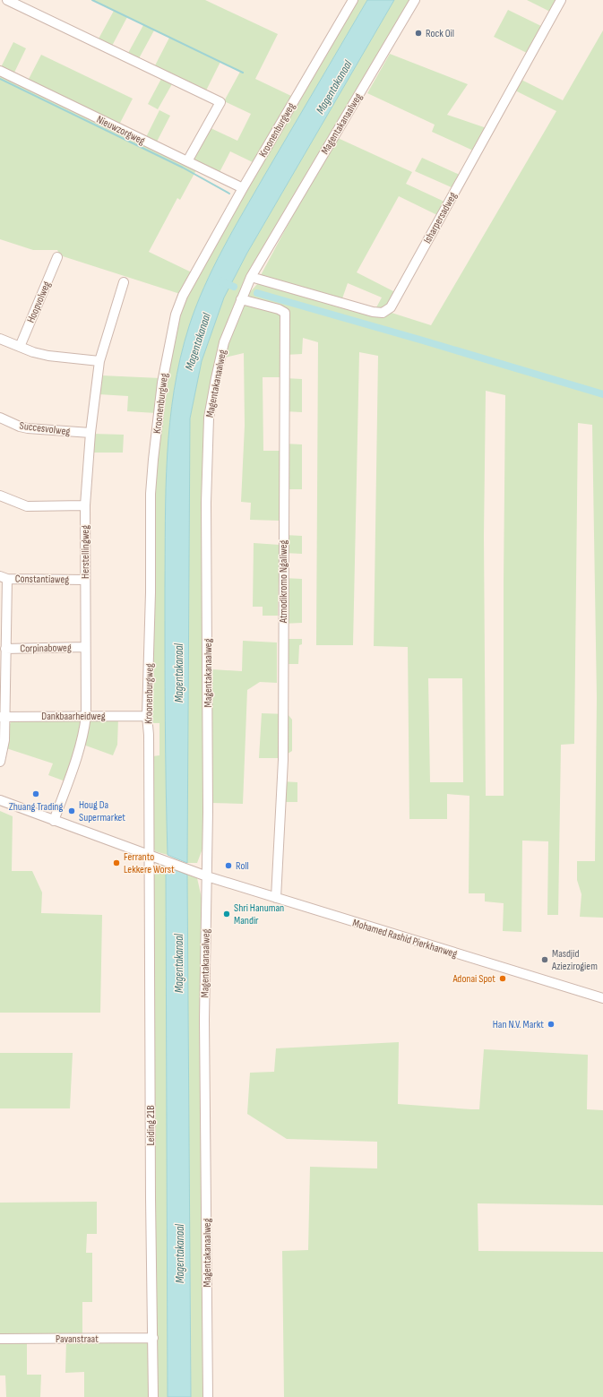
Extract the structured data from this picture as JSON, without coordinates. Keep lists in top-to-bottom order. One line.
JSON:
{"streets":{"street":["Magentakanaalweg","Nieuwzorgweg","Kroonenburgweg","Isharpersadweg","Hoopvolweg","Succesvolweg","Herstellingweg","Constantiaweg","Atmodikromo Ngaliweg","Corpinaboweg","Dankbaarheidweg","Mohamed Rashid Pierkhanweg","Leiding 21B","Pavanstraat"]},"crossings":[["Magentakanaalweg","Isharpersadweg"],["Magentakanaalweg","Atmodikromo Ngaliweg"],["Magentakanaalweg","Mohamed Rashid Pierkhanweg"],["Nieuwzorgweg","Kroonenburgweg"],["Kroonenburgweg","Dankbaarheidweg"],["Kroonenburgweg","Mohamed Rashid Pierkhanweg"],["Kroonenburgweg","Leiding 21B"],["Succesvolweg","Herstellingweg"],["Herstellingweg","Constantiaweg"],["Herstellingweg","Corpinaboweg"],["Herstellingweg","Dankbaarheidweg"],["Herstellingweg","Mohamed Rashid Pierkhanweg"],["Atmodikromo Ngaliweg","Mohamed Rashid Pierkhanweg"],["Mohamed Rashid Pierkhanweg","Leiding 21B"],["Leiding 21B","Pavanstraat"]],"water":["Magentakanaal"],"places":["Rock Oil","Zhuang Trading","Houg Da Supermarket","Ferranto Lekkere Worst","Roll","Shri Hanuman Mandir","Masdjid Aziezirogiem","Adonai Spot","Han N.V. Markt"]}
